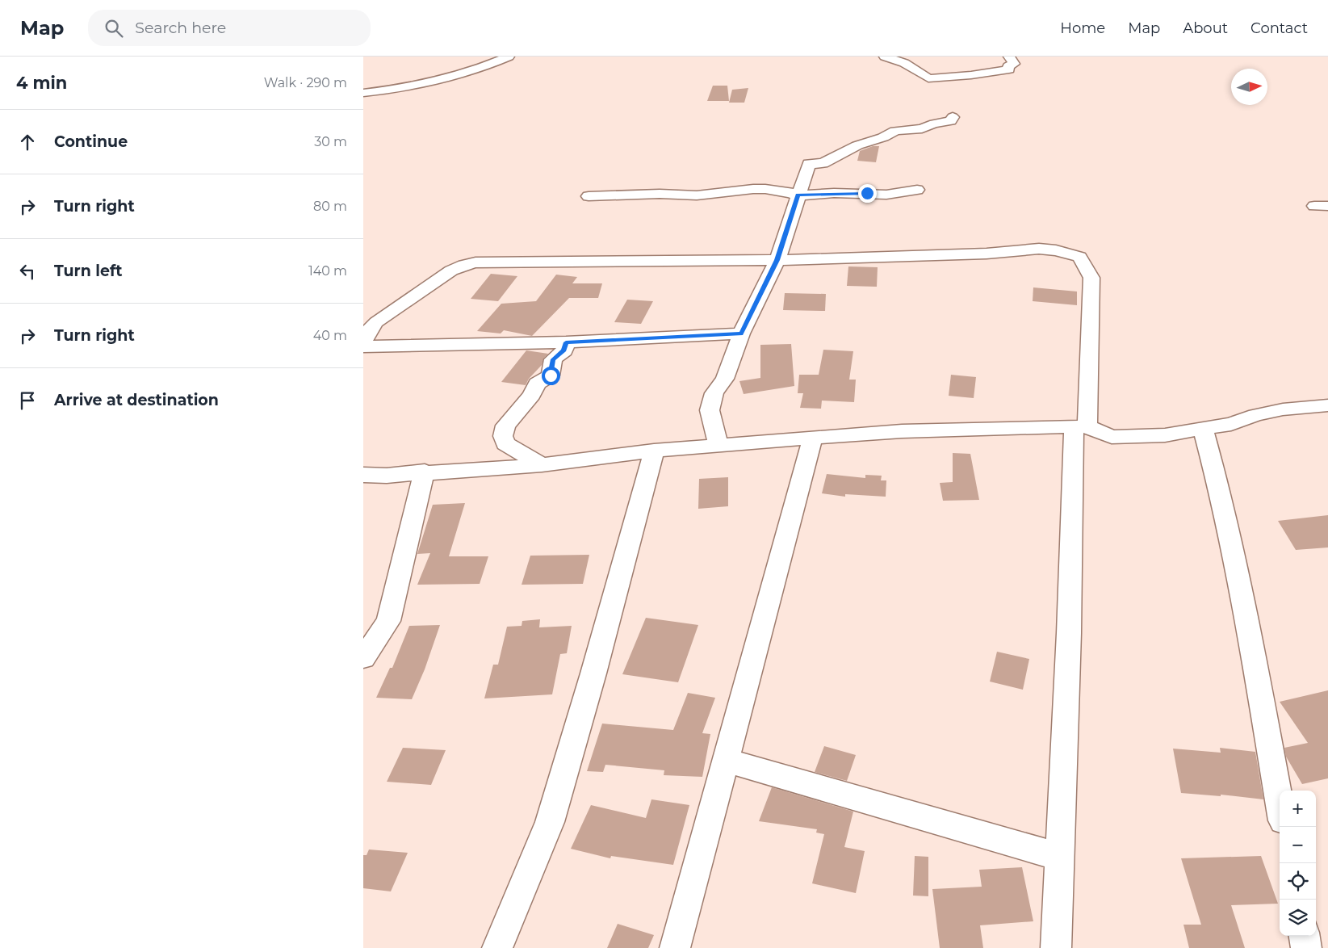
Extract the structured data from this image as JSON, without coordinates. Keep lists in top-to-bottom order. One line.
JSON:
{"north":"right","page":{"header":"Map","search":"Search here","nav":["Home","Map","About","Contact"],"heading":["4 min","Walk · 290 m"],"list":[["Continue","30 m"],["Turn right","80 m"],["Turn left","140 m"],["Turn right","40 m"],"Arrive at destination"],"map_buttons":["+","−"]}}
